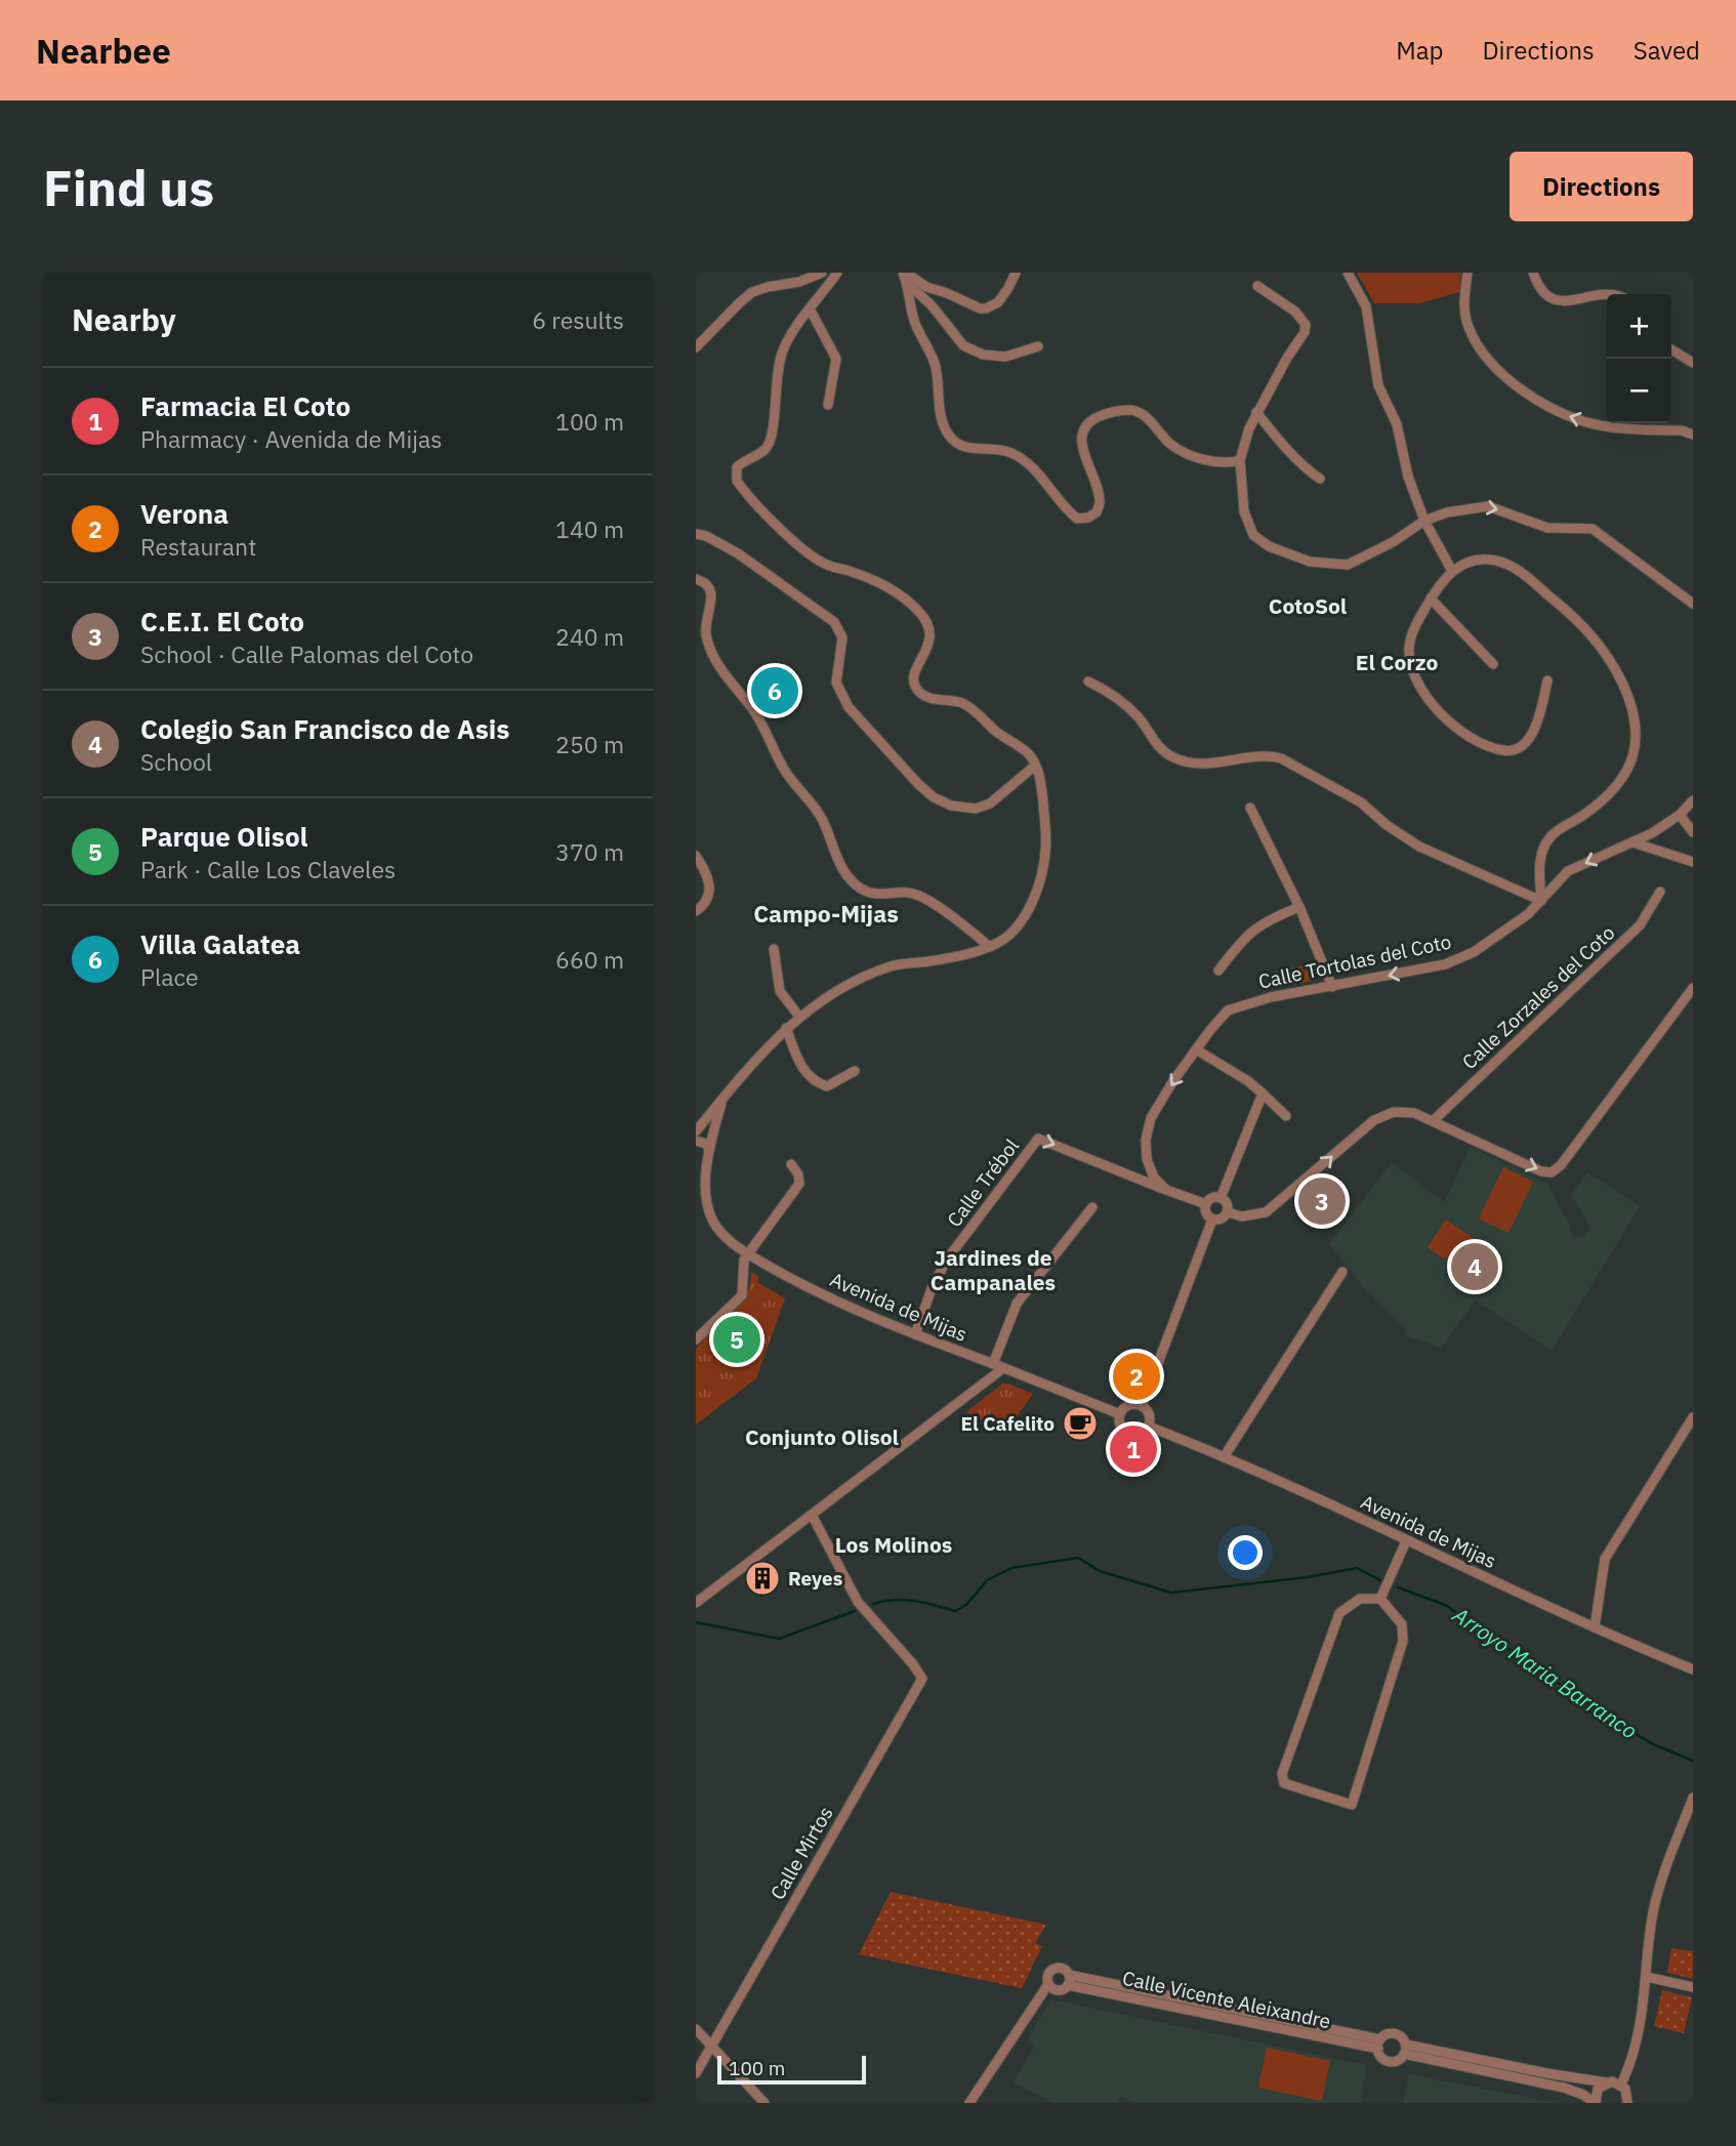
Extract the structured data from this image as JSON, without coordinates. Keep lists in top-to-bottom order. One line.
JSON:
{"streets":{"street":["Calle Tortolas del Coto","Calle Zorzales del Coto","Calle Trébol","Avenida de Mijas","Calle Mirtos","Calle Vicente Aleixandre"]},"crossings":[["Calle Tortolas del Coto","Calle Trébol"],["Calle Trébol","Avenida de Mijas"]],"one_way":["Calle Tortolas del Coto"],"districts":["CotoSol","El Corzo","Campo-Mijas","Jardines de Campanales","Conjunto Olisol","Los Molinos"],"water":["Arroyo Maria Barranco"],"places":{"cafe":["El Cafelito"],"building":["Reyes"]},"scale_bar":"100 m","page":{"header":"Nearbee","nav":["Map","Directions","Saved"],"buttons":"Directions","title":"Find us","heading":["Nearby","6 results"],"map_buttons":["+","−"],"list":[{"mark":"1","name":"Farmacia El Coto","note":"Pharmacy · Avenida de Mijas","value":"100 m"},{"mark":"2","name":"Verona","note":"Restaurant","value":"140 m"},{"mark":"3","name":"C.E.I. El Coto","note":"School · Calle Palomas del Coto","value":"240 m"},{"mark":"4","name":"Colegio San Francisco de Asis","note":"School","value":"250 m"},{"mark":"5","name":"Parque Olisol","note":"Park · Calle Los Claveles","value":"370 m"},{"mark":"6","name":"Villa Galatea","note":"Place","value":"660 m"}],"pins":["6","3","4","5","2","1"],"scale":"100 m"}}
